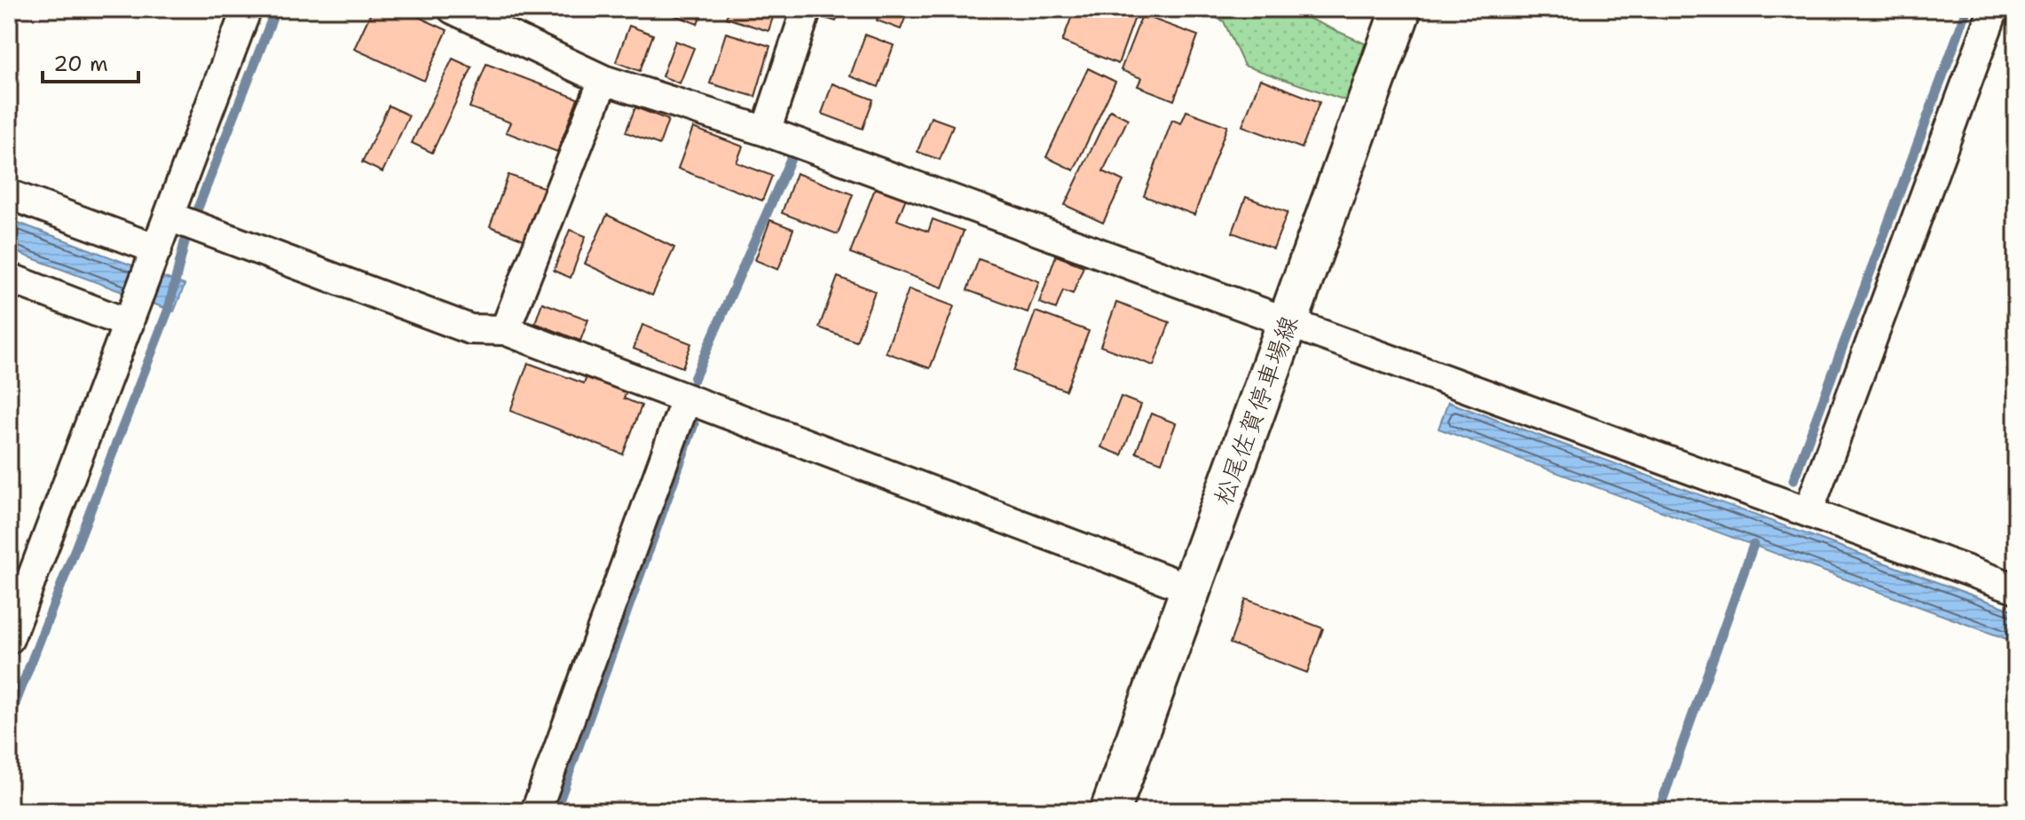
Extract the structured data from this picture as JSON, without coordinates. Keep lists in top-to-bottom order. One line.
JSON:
{"streets":{"main road":["松尾佐賀停車場線"]},"scale_bar":"20 m"}
